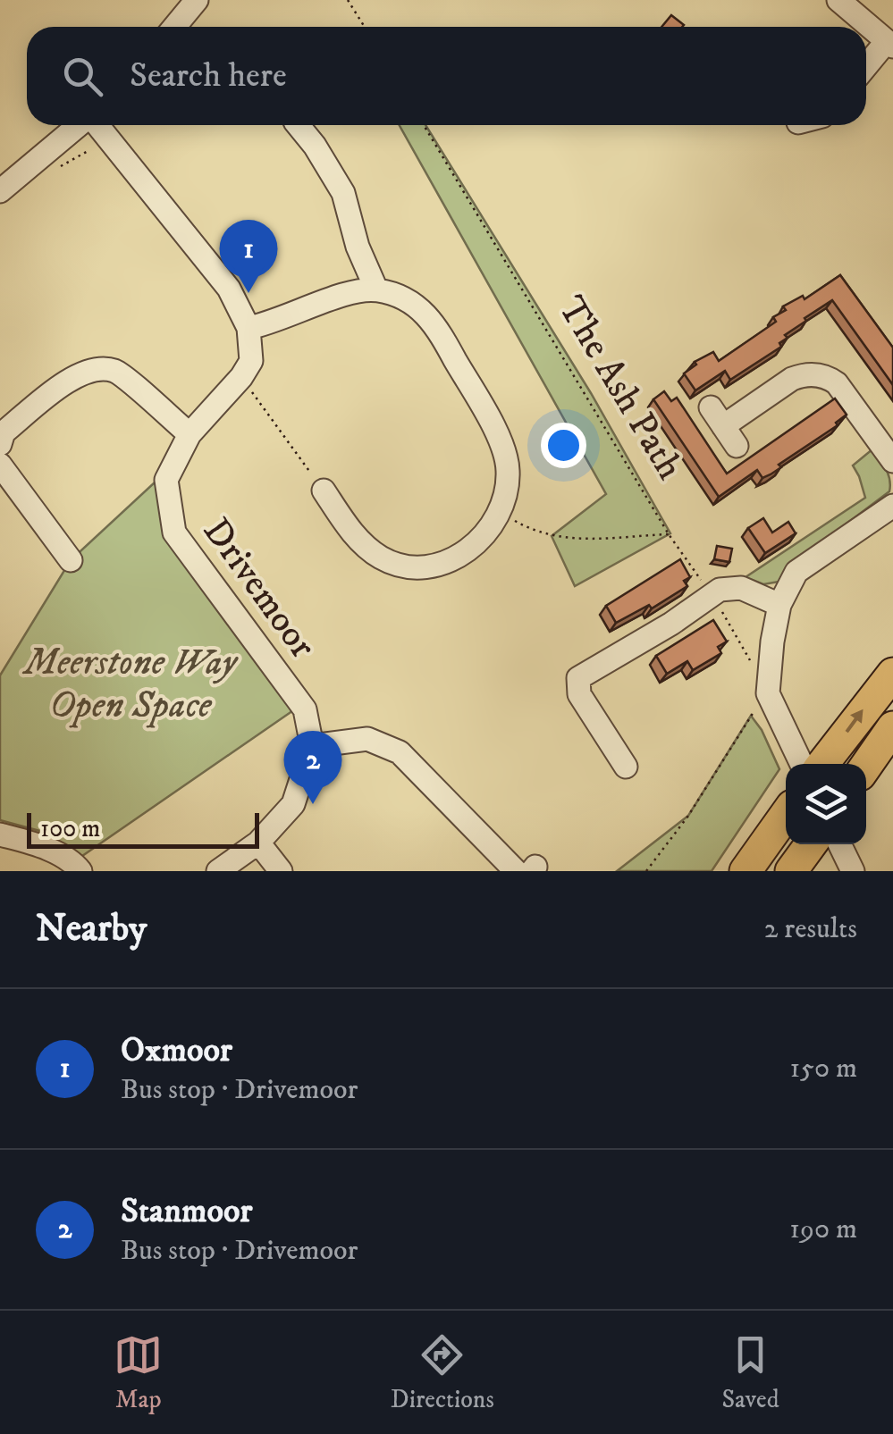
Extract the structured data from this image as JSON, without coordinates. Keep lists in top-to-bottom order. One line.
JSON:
{"streets":{"street":["Drivemoor"],"path":["The Ash Path"]},"parks":["Meerstone Way Open Space"],"scale_bar":"100 m","page":{"search":"Search here","pins":["1","2"],"scale":"100 m","heading":["Nearby","2 results"],"list":[{"mark":"1","name":"Oxmoor","note":"Bus stop · Drivemoor","value":"150 m"},{"mark":"2","name":"Stanmoor","note":"Bus stop · Drivemoor","value":"190 m"}],"nav":["Map","Directions","Saved"]}}
